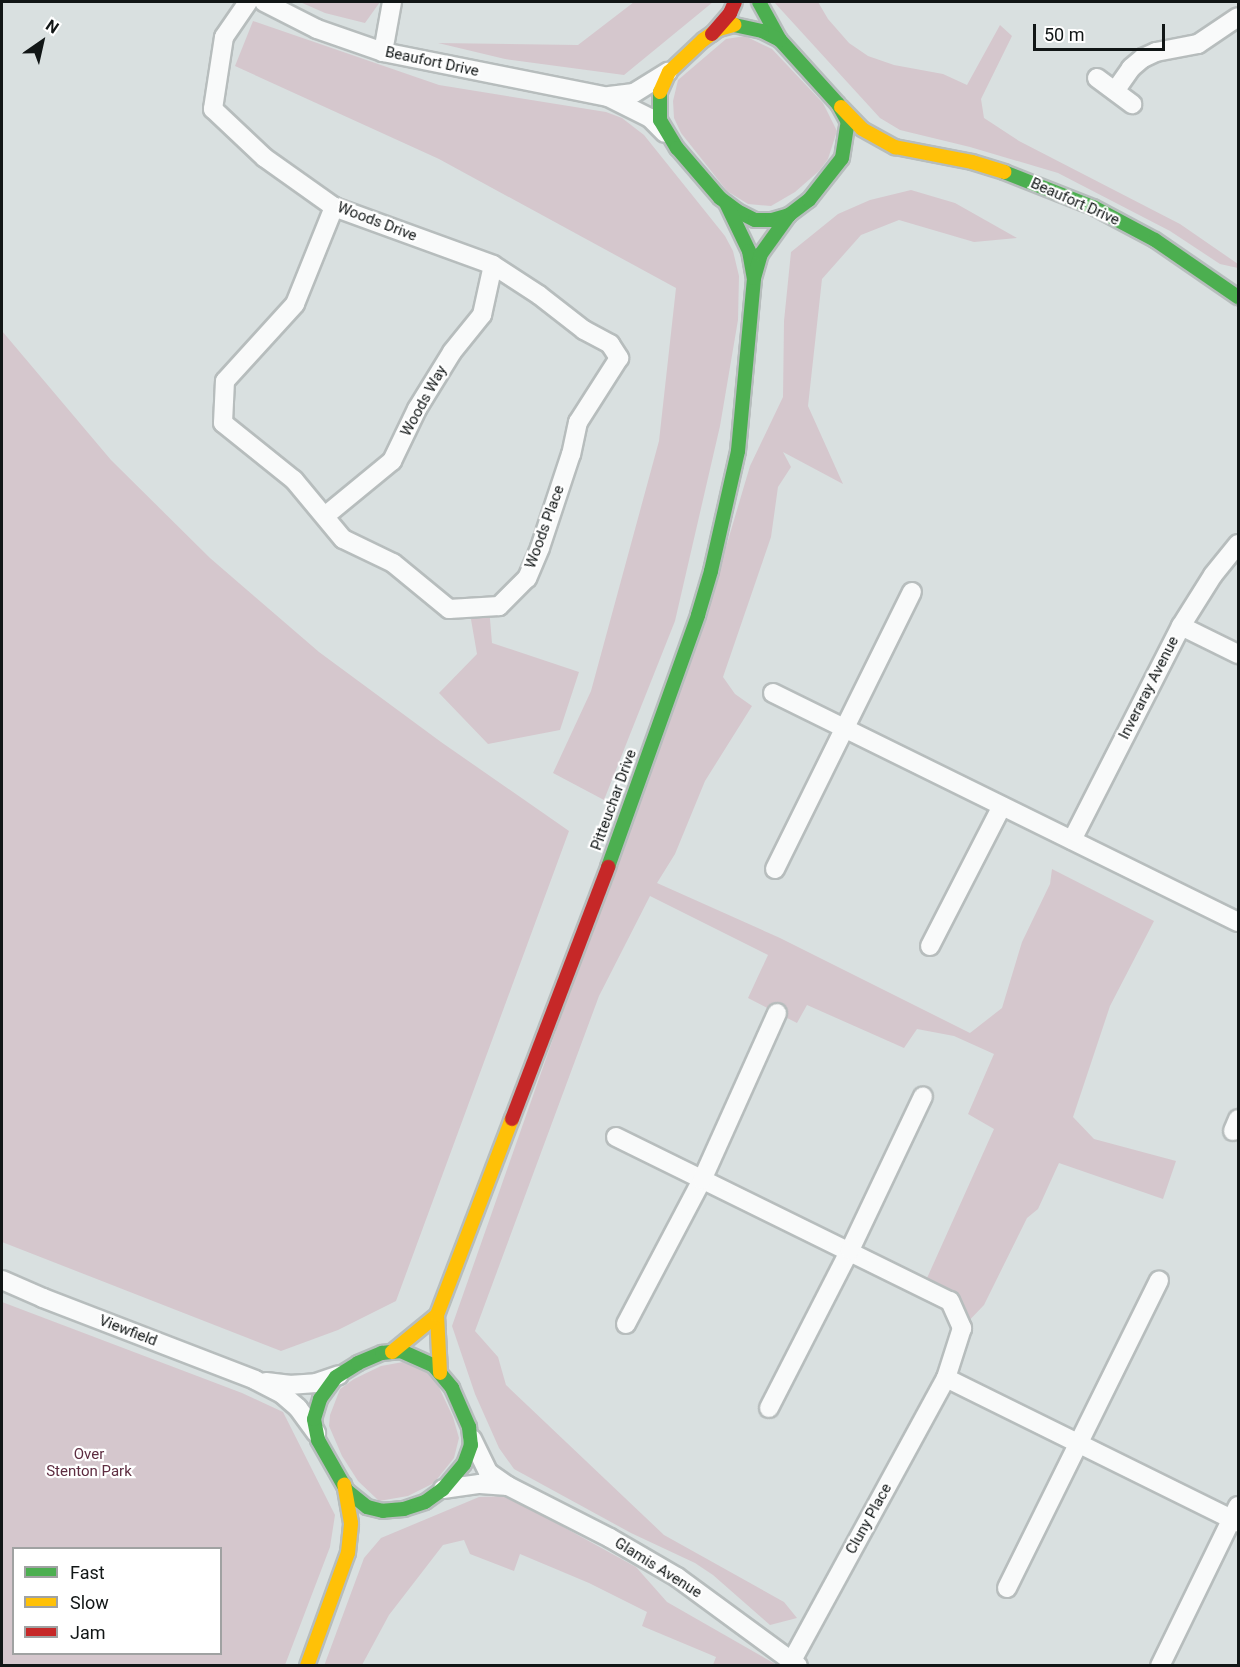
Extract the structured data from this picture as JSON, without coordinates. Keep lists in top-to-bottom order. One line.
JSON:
{"streets":{"street":["Beaufort Drive","Woods Drive","Woods Way","Woods Place","Inveraray Avenue","Pitteuchar Drive","Viewfield","Cluny Place","Glamis Avenue"]},"crossings":[["Beaufort Drive","Pitteuchar Drive"],["Woods Drive","Woods Way"],["Woods Drive","Woods Place"],["Woods Way","Woods Place"],["Pitteuchar Drive","Viewfield"],["Pitteuchar Drive","Glamis Avenue"],["Viewfield","Glamis Avenue"],["Cluny Place","Glamis Avenue"]],"parks":["Over Stenton Park"],"legend":["Fast","Slow","Jam"],"scale_bar":"50 m","north":"top right"}
